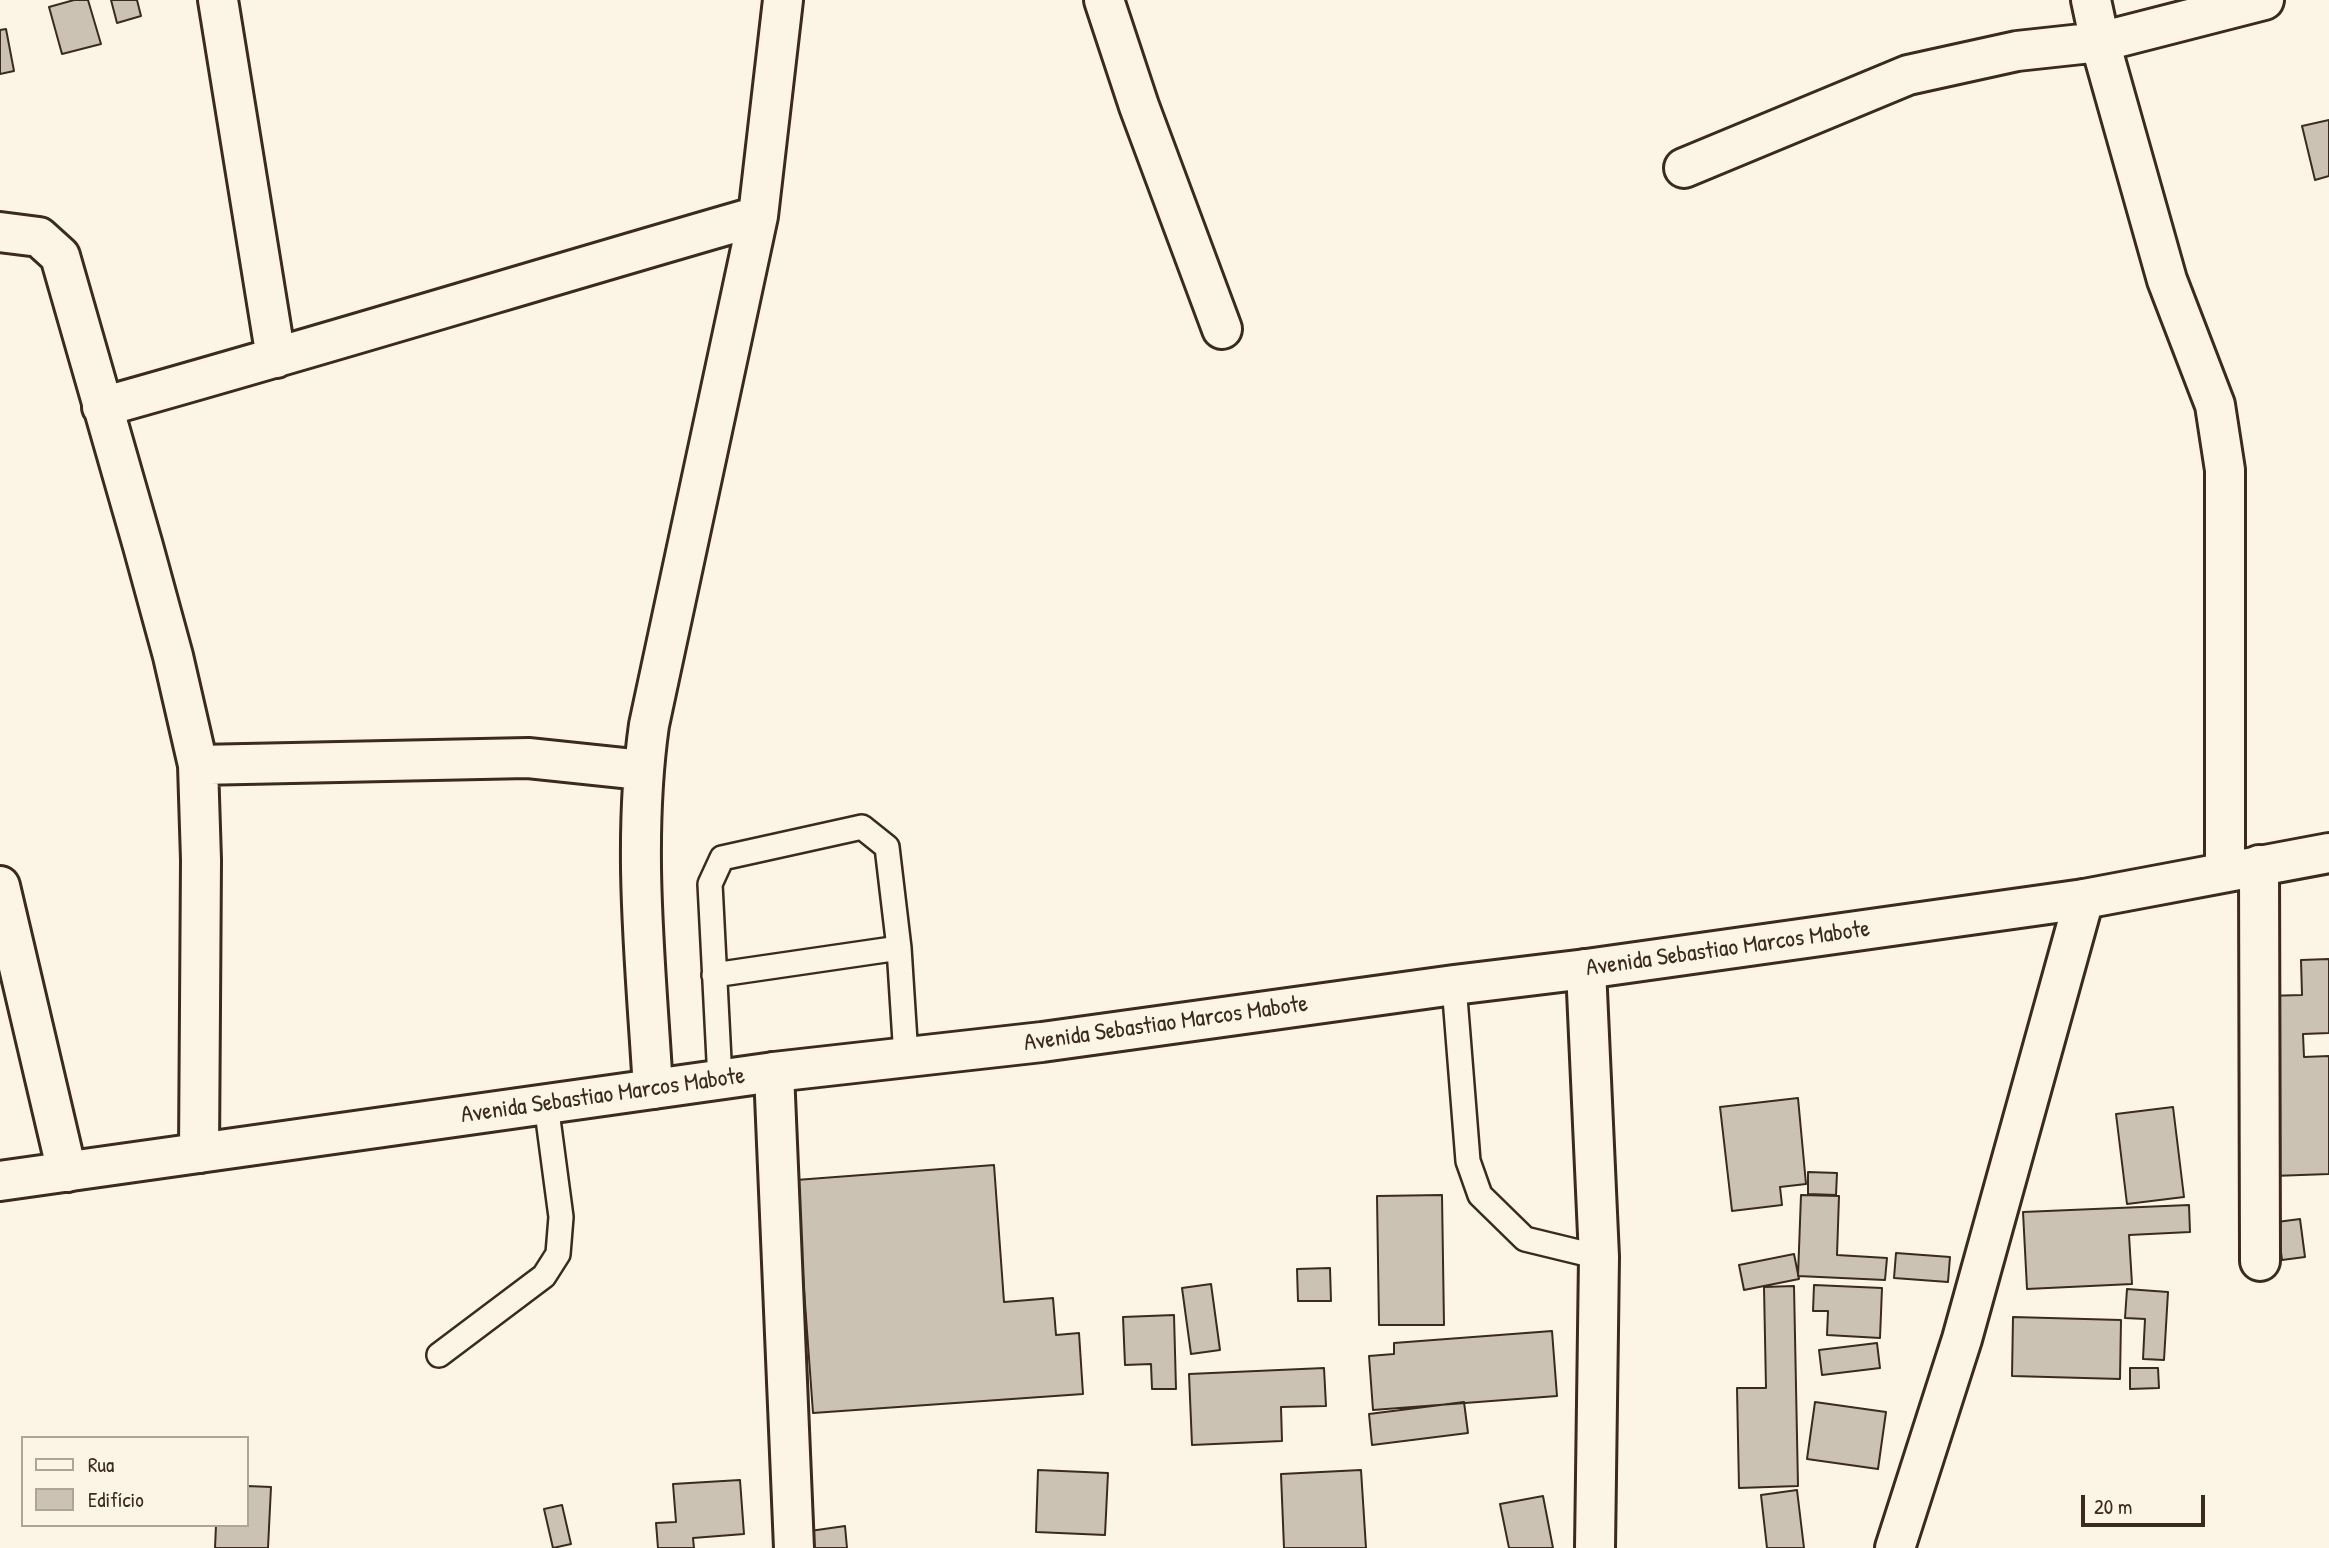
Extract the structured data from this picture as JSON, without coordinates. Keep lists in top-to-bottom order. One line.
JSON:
{"streets":{"street":["Avenida Sebastiao Marcos Mabote"]},"legend":["Rua","Edifício"],"scale_bar":"20 m"}
